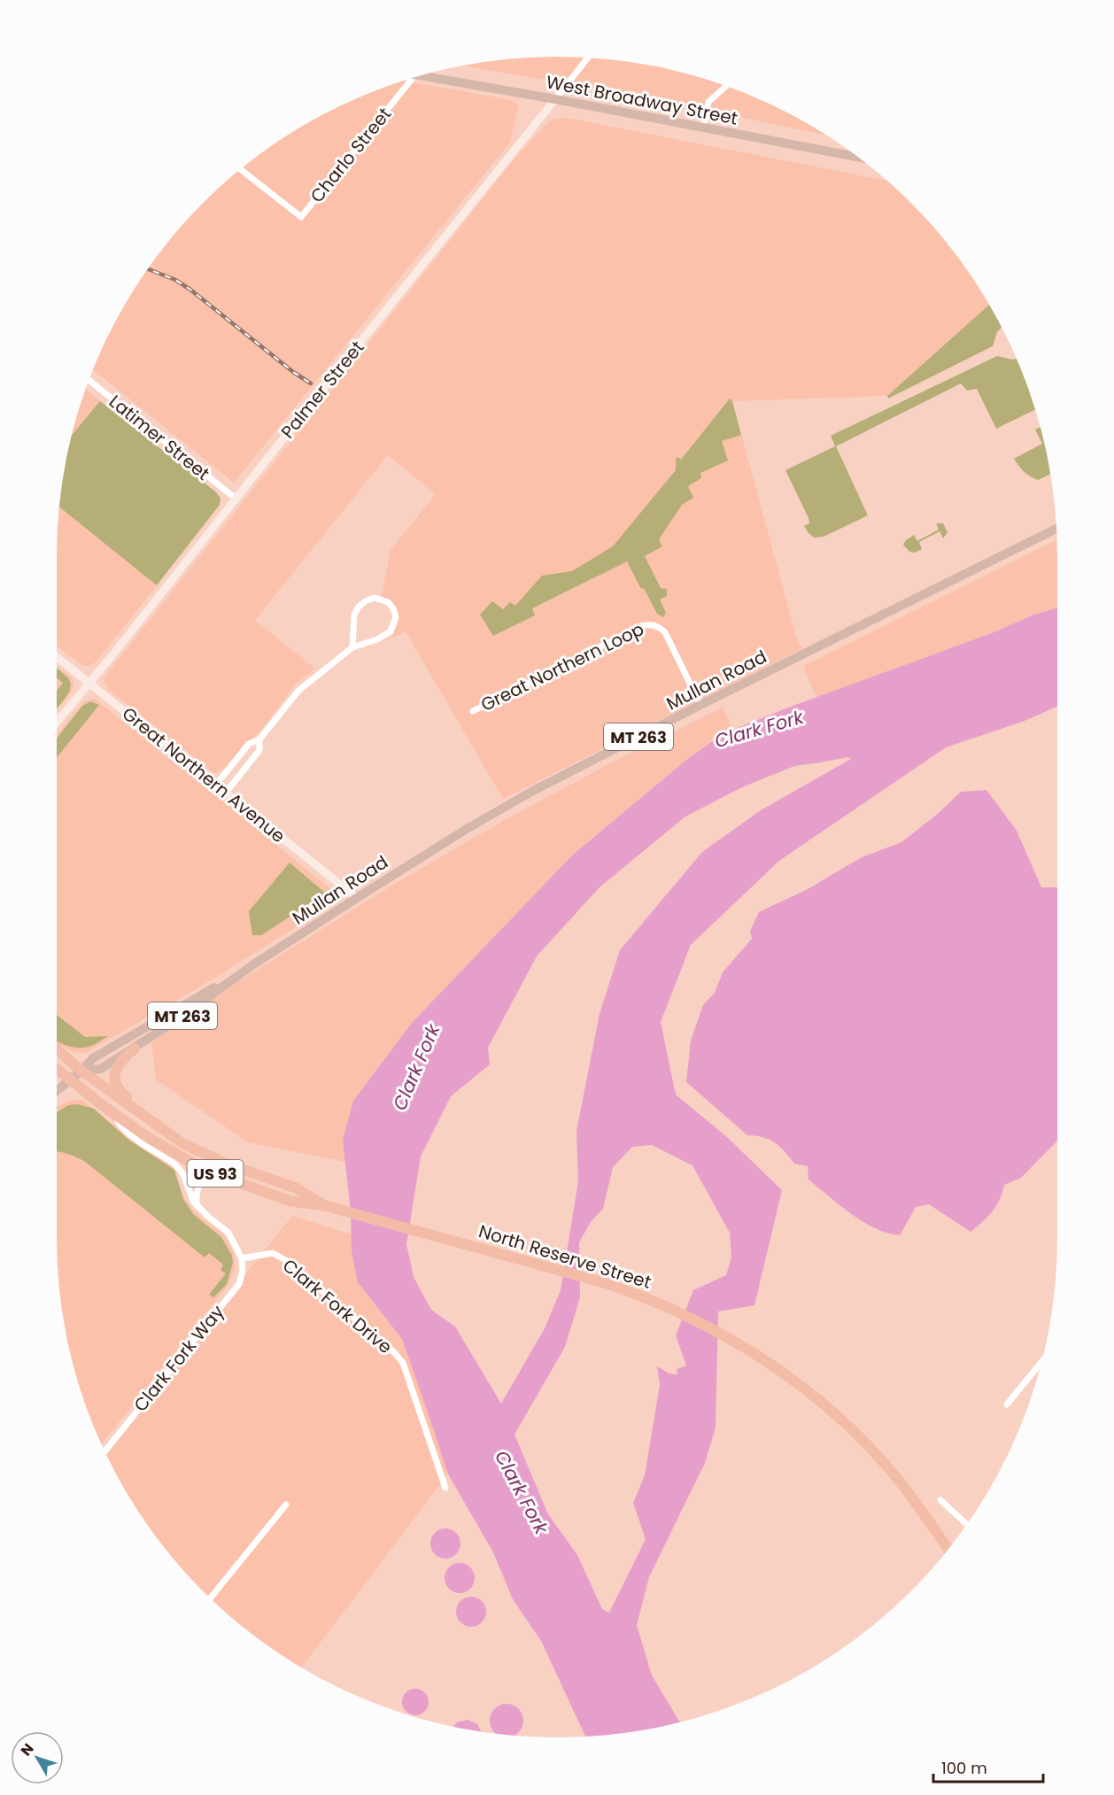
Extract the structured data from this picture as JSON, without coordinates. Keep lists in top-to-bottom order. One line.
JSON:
{"streets":{"highway":["US 93","North Reserve Street"],"main road":["West Broadway Street","Mullan Road","MT 263"],"street":["Charlo Street","Palmer Street","Latimer Street","Great Northern Loop","Great Northern Avenue","Clark Fork Drive","Clark Fork Way"]},"crossings":[["West Broadway Street","Palmer Street"],["Palmer Street","Latimer Street"],["Palmer Street","Great Northern Avenue"],["Great Northern Loop","Mullan Road"],["Mullan Road","Great Northern Avenue"],["Mullan Road","North Reserve Street"],["US 93","North Reserve Street"],["Clark Fork Drive","Clark Fork Way"]],"water":["Clark Fork"],"scale_bar":"100 m","north":"top left"}
